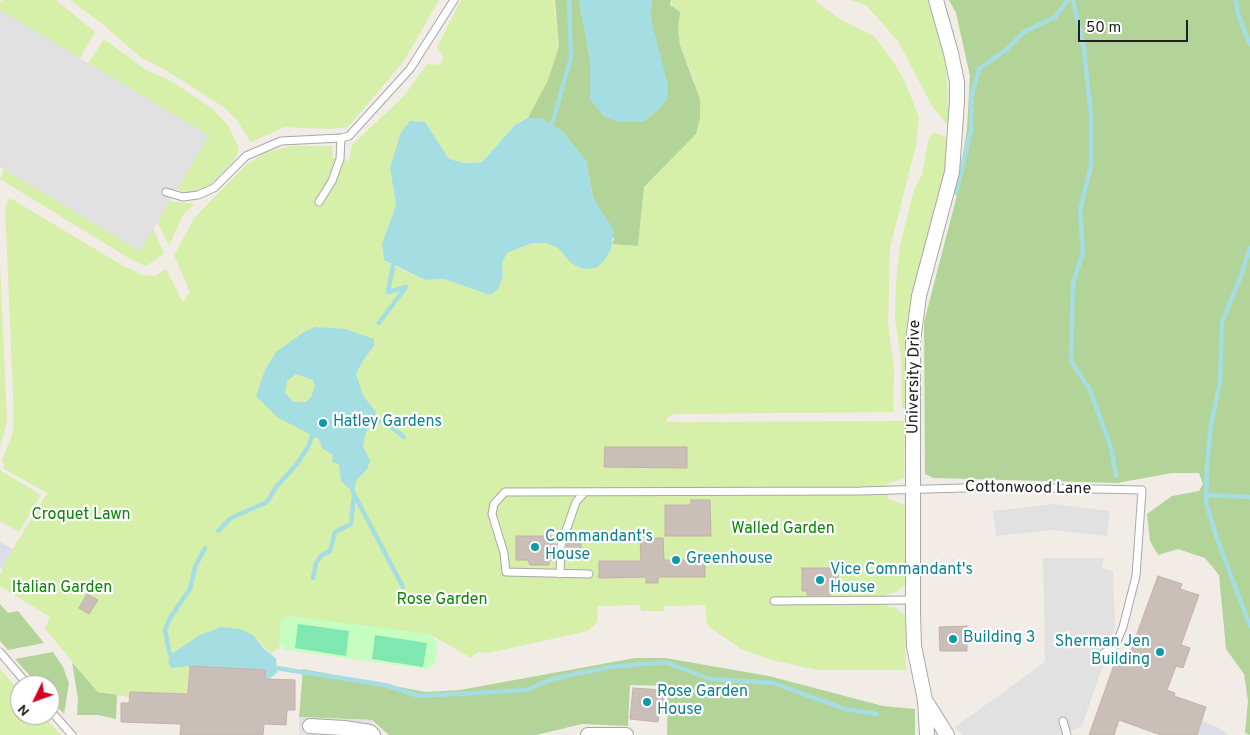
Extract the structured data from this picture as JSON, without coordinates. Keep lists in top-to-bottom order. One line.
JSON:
{"streets":{"street":["University Drive"],"lane":["Cottonwood Lane"]},"crossings":[["University Drive","Cottonwood Lane"]],"parks":["Croquet Lawn","Walled Garden","Italian Garden","Rose Garden"],"places":["Hatley Gardens","Commandant's House","Greenhouse","Vice Commandant's House","Building 3","Sherman Jen Building","Rose Garden House"],"scale_bar":"50 m","north":"bottom left"}
